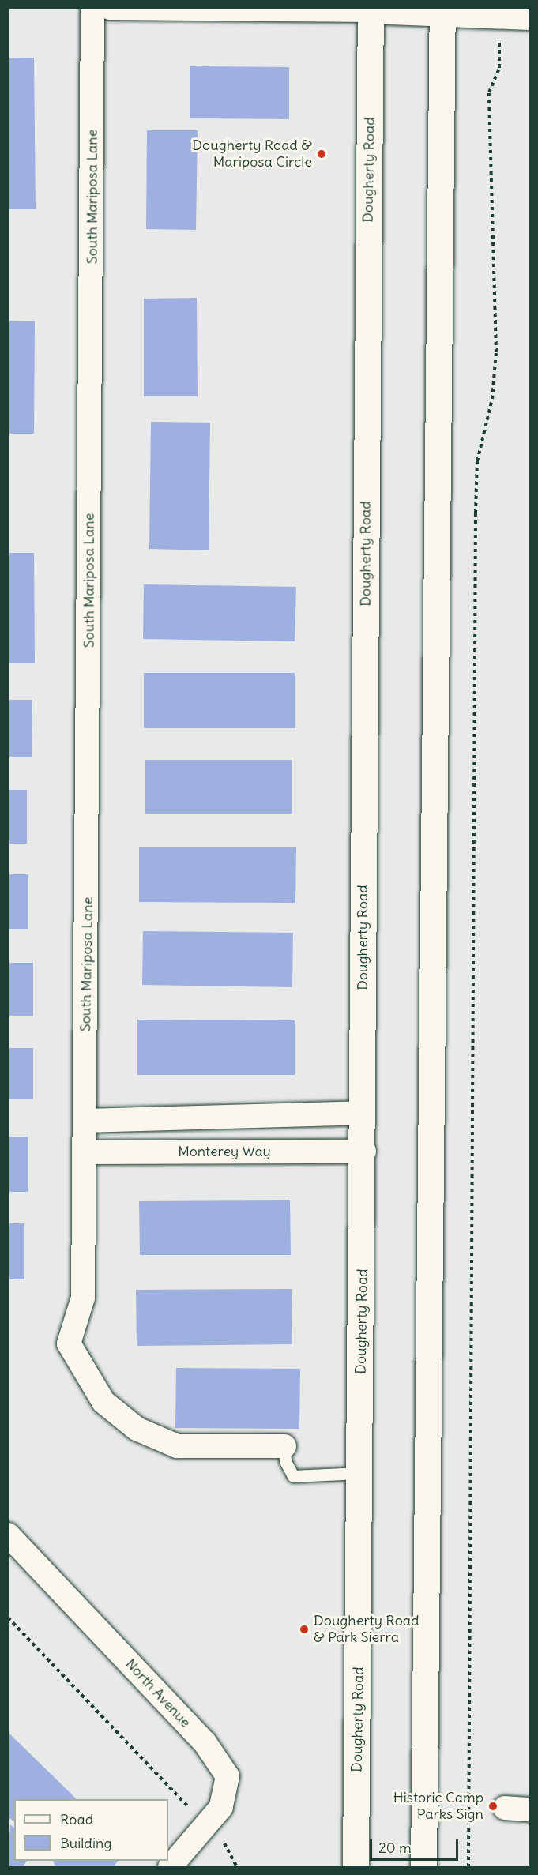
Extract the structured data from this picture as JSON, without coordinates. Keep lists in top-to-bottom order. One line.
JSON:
{"streets":{"main road":["Dougherty Road"],"street":["South Mariposa Lane","Monterey Way","North Avenue"]},"crossings":[["Dougherty Road","Monterey Way"],["South Mariposa Lane","Monterey Way"]],"places":["Dougherty Road & Mariposa Circle","Dougherty Road & Park Sierra","Historic Camp Parks Sign"],"legend":["Road","Building"],"scale_bar":"20 m"}
